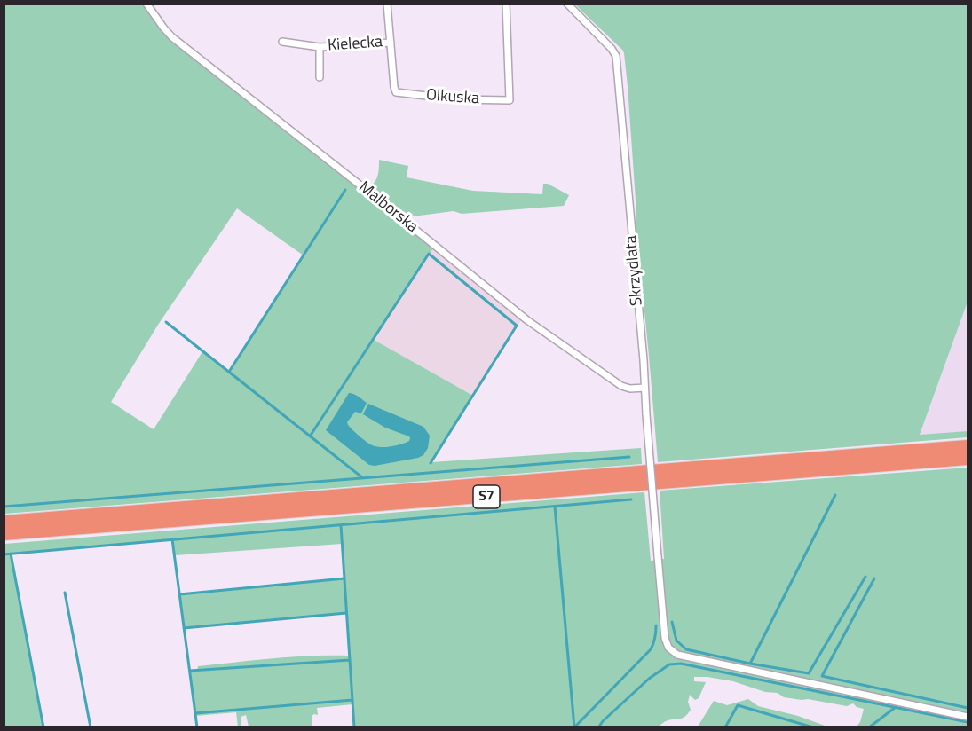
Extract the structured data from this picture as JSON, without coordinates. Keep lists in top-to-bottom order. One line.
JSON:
{"streets":{"highway":["S7"],"street":["Kielecka","Olkuska","Malborska","Skrzydlata"]},"crossings":[["Kielecka","Olkuska"],["Malborska","Skrzydlata"]]}
